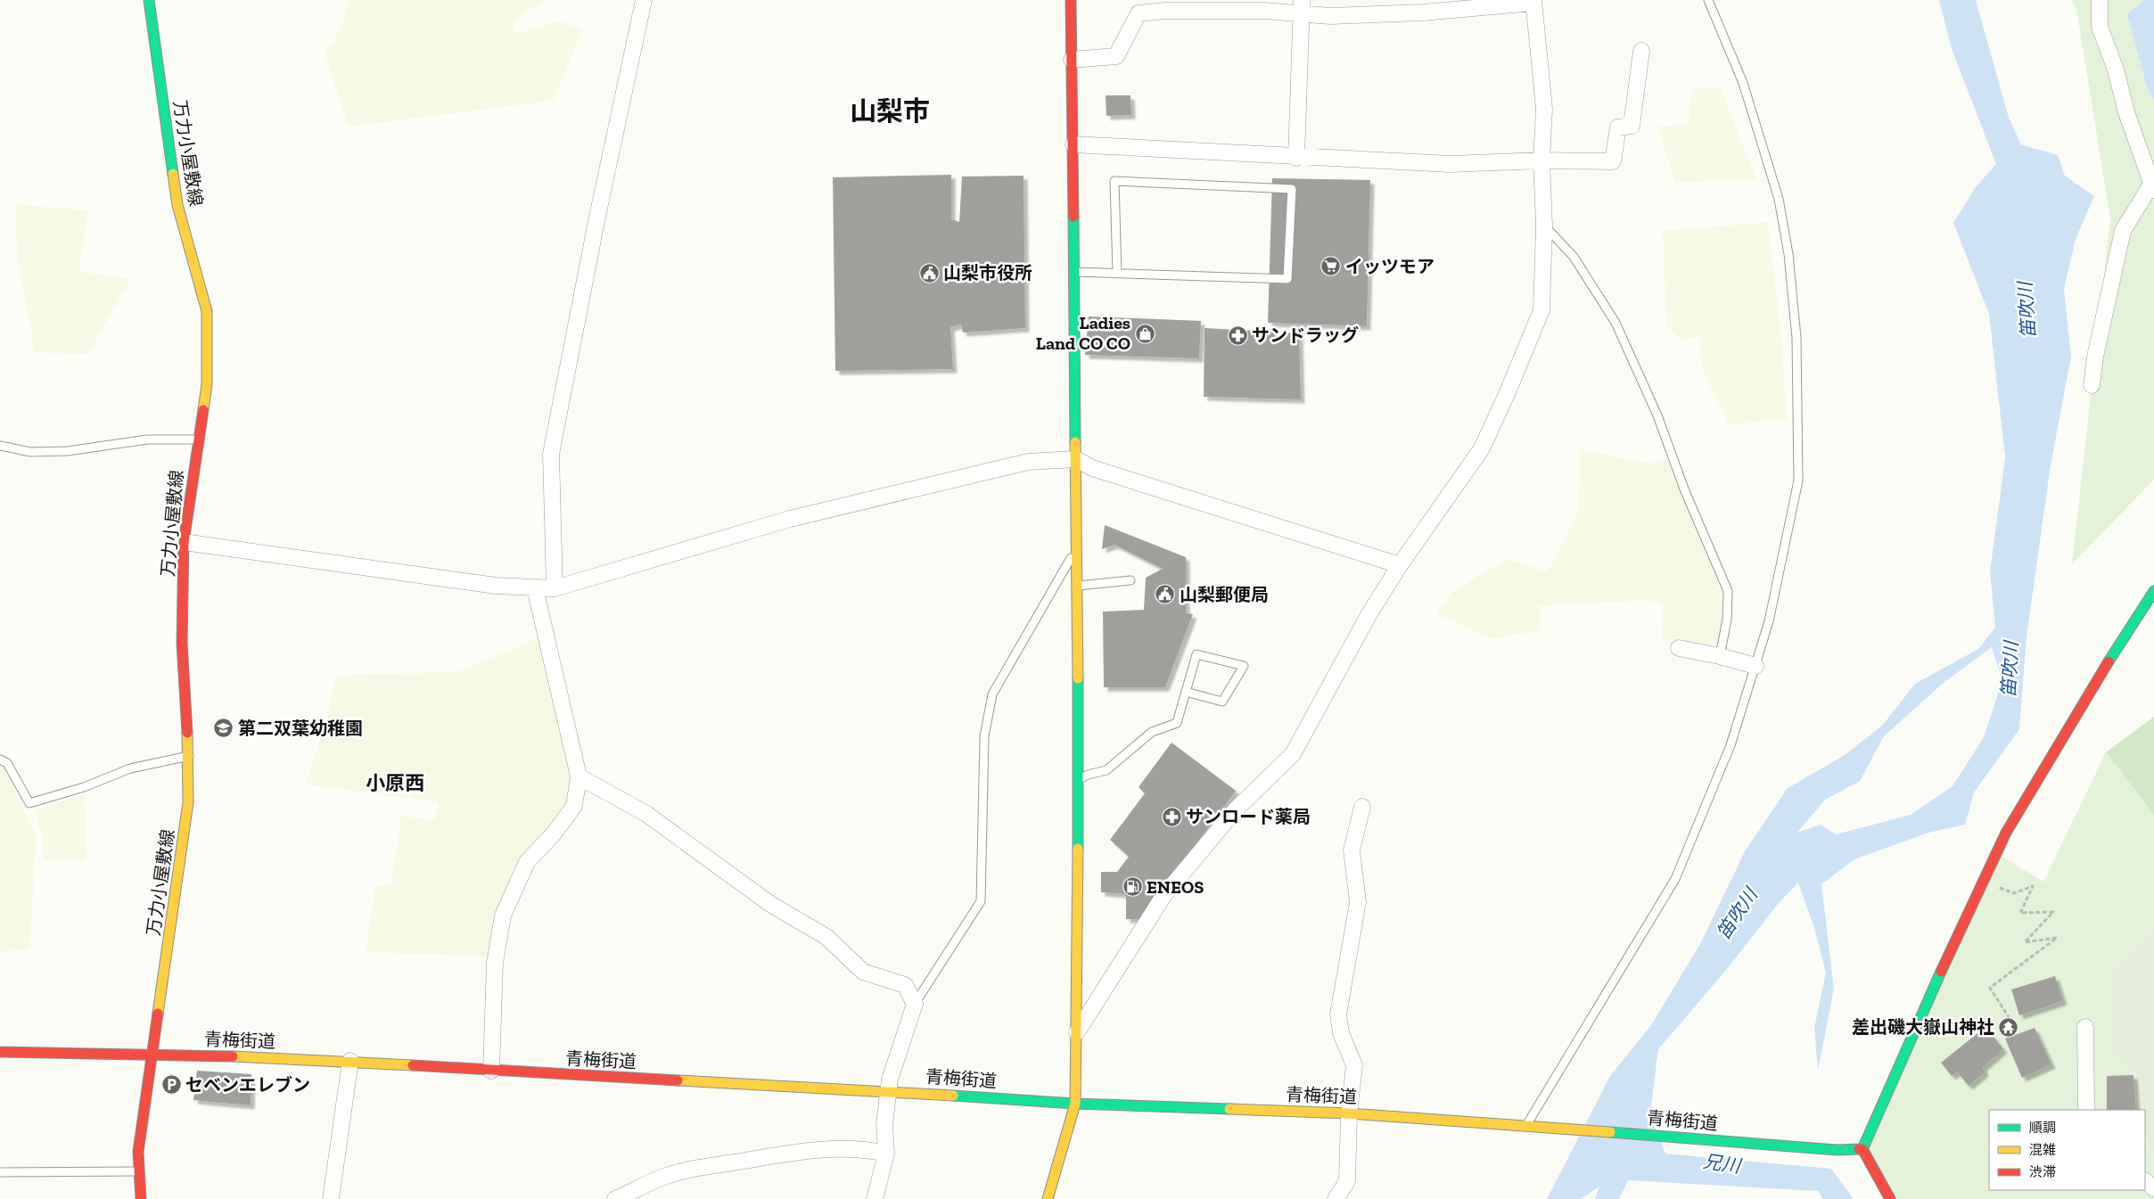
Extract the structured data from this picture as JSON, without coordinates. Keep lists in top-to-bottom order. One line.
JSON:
{"streets":{"main road":["万力小屋敷線","青梅街道"]},"crossings":[["万力小屋敷線","青梅街道"]],"districts":["山梨市","小原西"],"water":["笛吹川","兄川"],"places":{"supermarket":["イッツモア"],"public building":["山梨市役所","山梨郵便局"],"shop":["Ladies Land CO CO"],"pharmacy":["サンドラッグ","サンロード薬局"],"school or university":["第二双葉幼稚園"],"fuel station":["ENEOS"],"temple":["差出磯大嶽山神社"],"parking":["セベンエレブン"]},"legend":["順調","混雑","渋滞"]}
